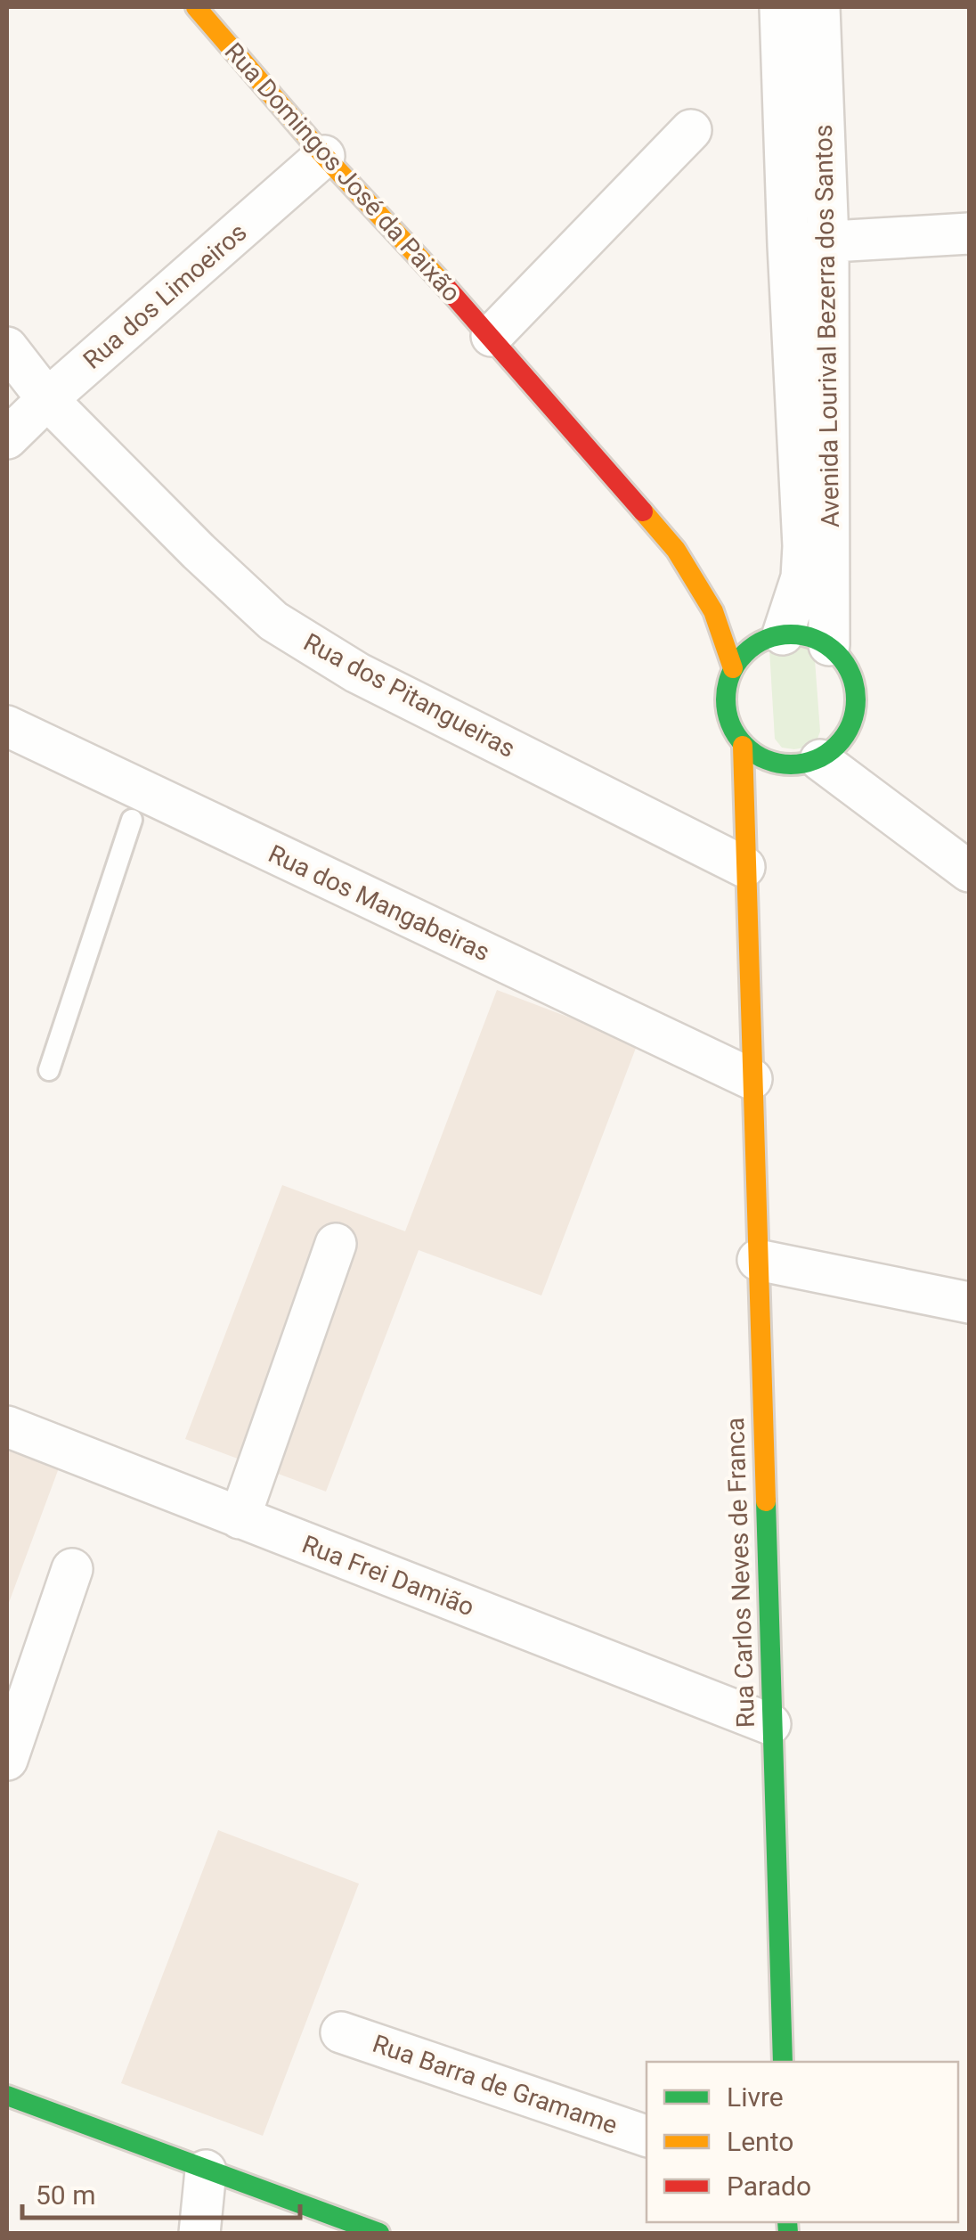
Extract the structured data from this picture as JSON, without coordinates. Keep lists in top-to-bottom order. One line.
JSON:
{"streets":{"main road":["Rua Domingos José da Paixão","Rua Carlos Neves de Franca"],"street":["Rua dos Limoeiros","Avenida Lourival Bezerra dos Santos","Rua dos Pitangueiras","Rua dos Mangabeiras","Rua Frei Damião","Rua Barra de Gramame"]},"crossings":[["Rua Domingos José da Paixão","Rua dos Limoeiros"],["Rua Domingos José da Paixão","Avenida Lourival Bezerra dos Santos"],["Rua Domingos José da Paixão","Rua dos Pitangueiras"],["Rua Domingos José da Paixão","Rua dos Mangabeiras"],["Rua Domingos José da Paixão","Rua Carlos Neves de Franca"],["Rua dos Limoeiros","Rua dos Pitangueiras"],["Rua dos Mangabeiras","Rua Carlos Neves de Franca"],["Rua Carlos Neves de Franca","Rua Frei Damião"]],"legend":["Livre","Lento","Parado"],"scale_bar":"50 m"}
